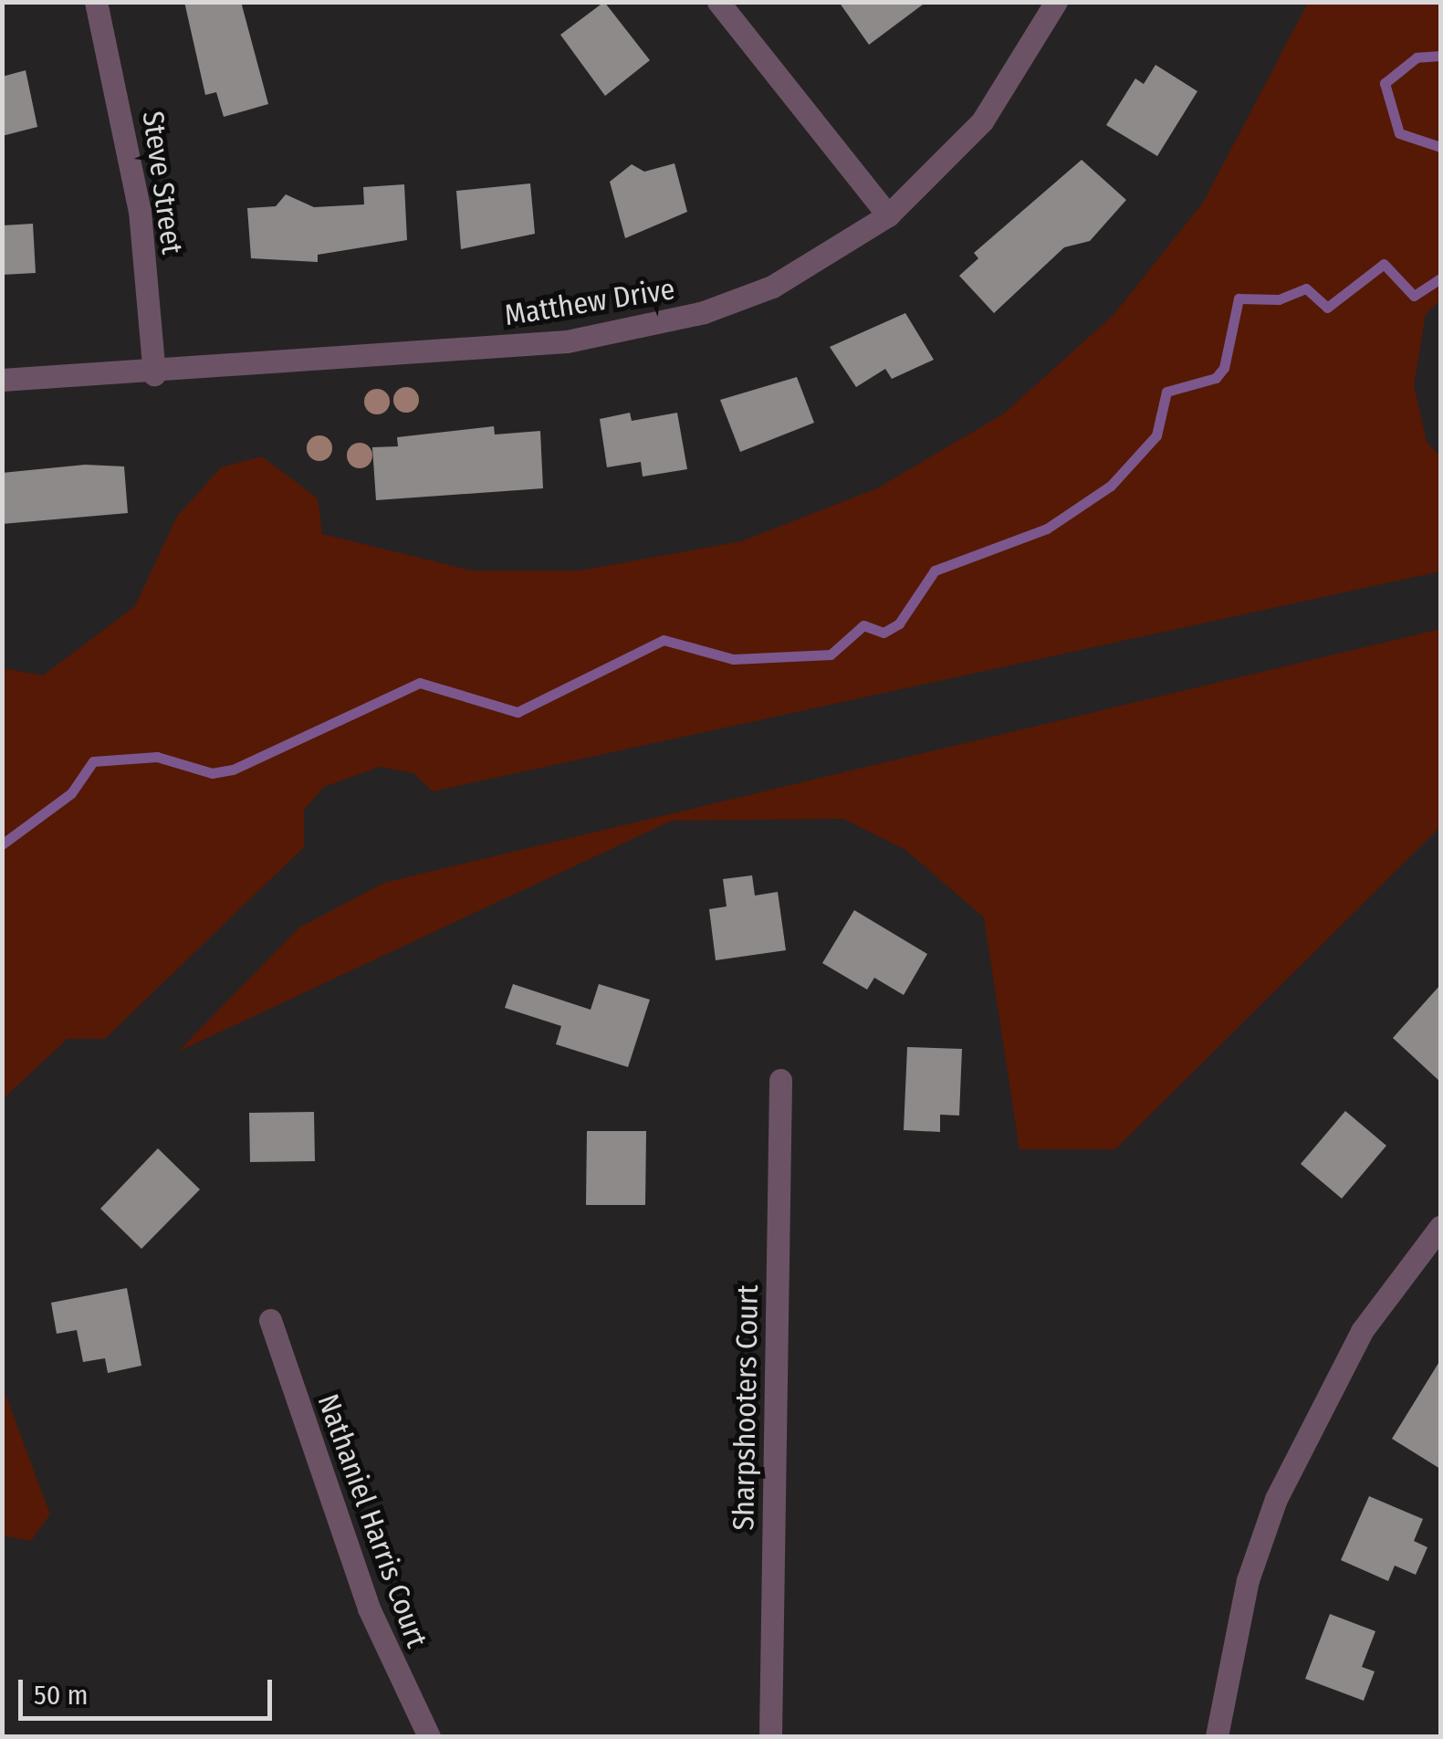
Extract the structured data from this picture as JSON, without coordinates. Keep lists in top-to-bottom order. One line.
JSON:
{"streets":{"street":["Steve Street","Matthew Drive","Sharpshooters Court","Nathaniel Harris Court"]},"crossings":[["Steve Street","Matthew Drive"]],"scale_bar":"50 m"}
